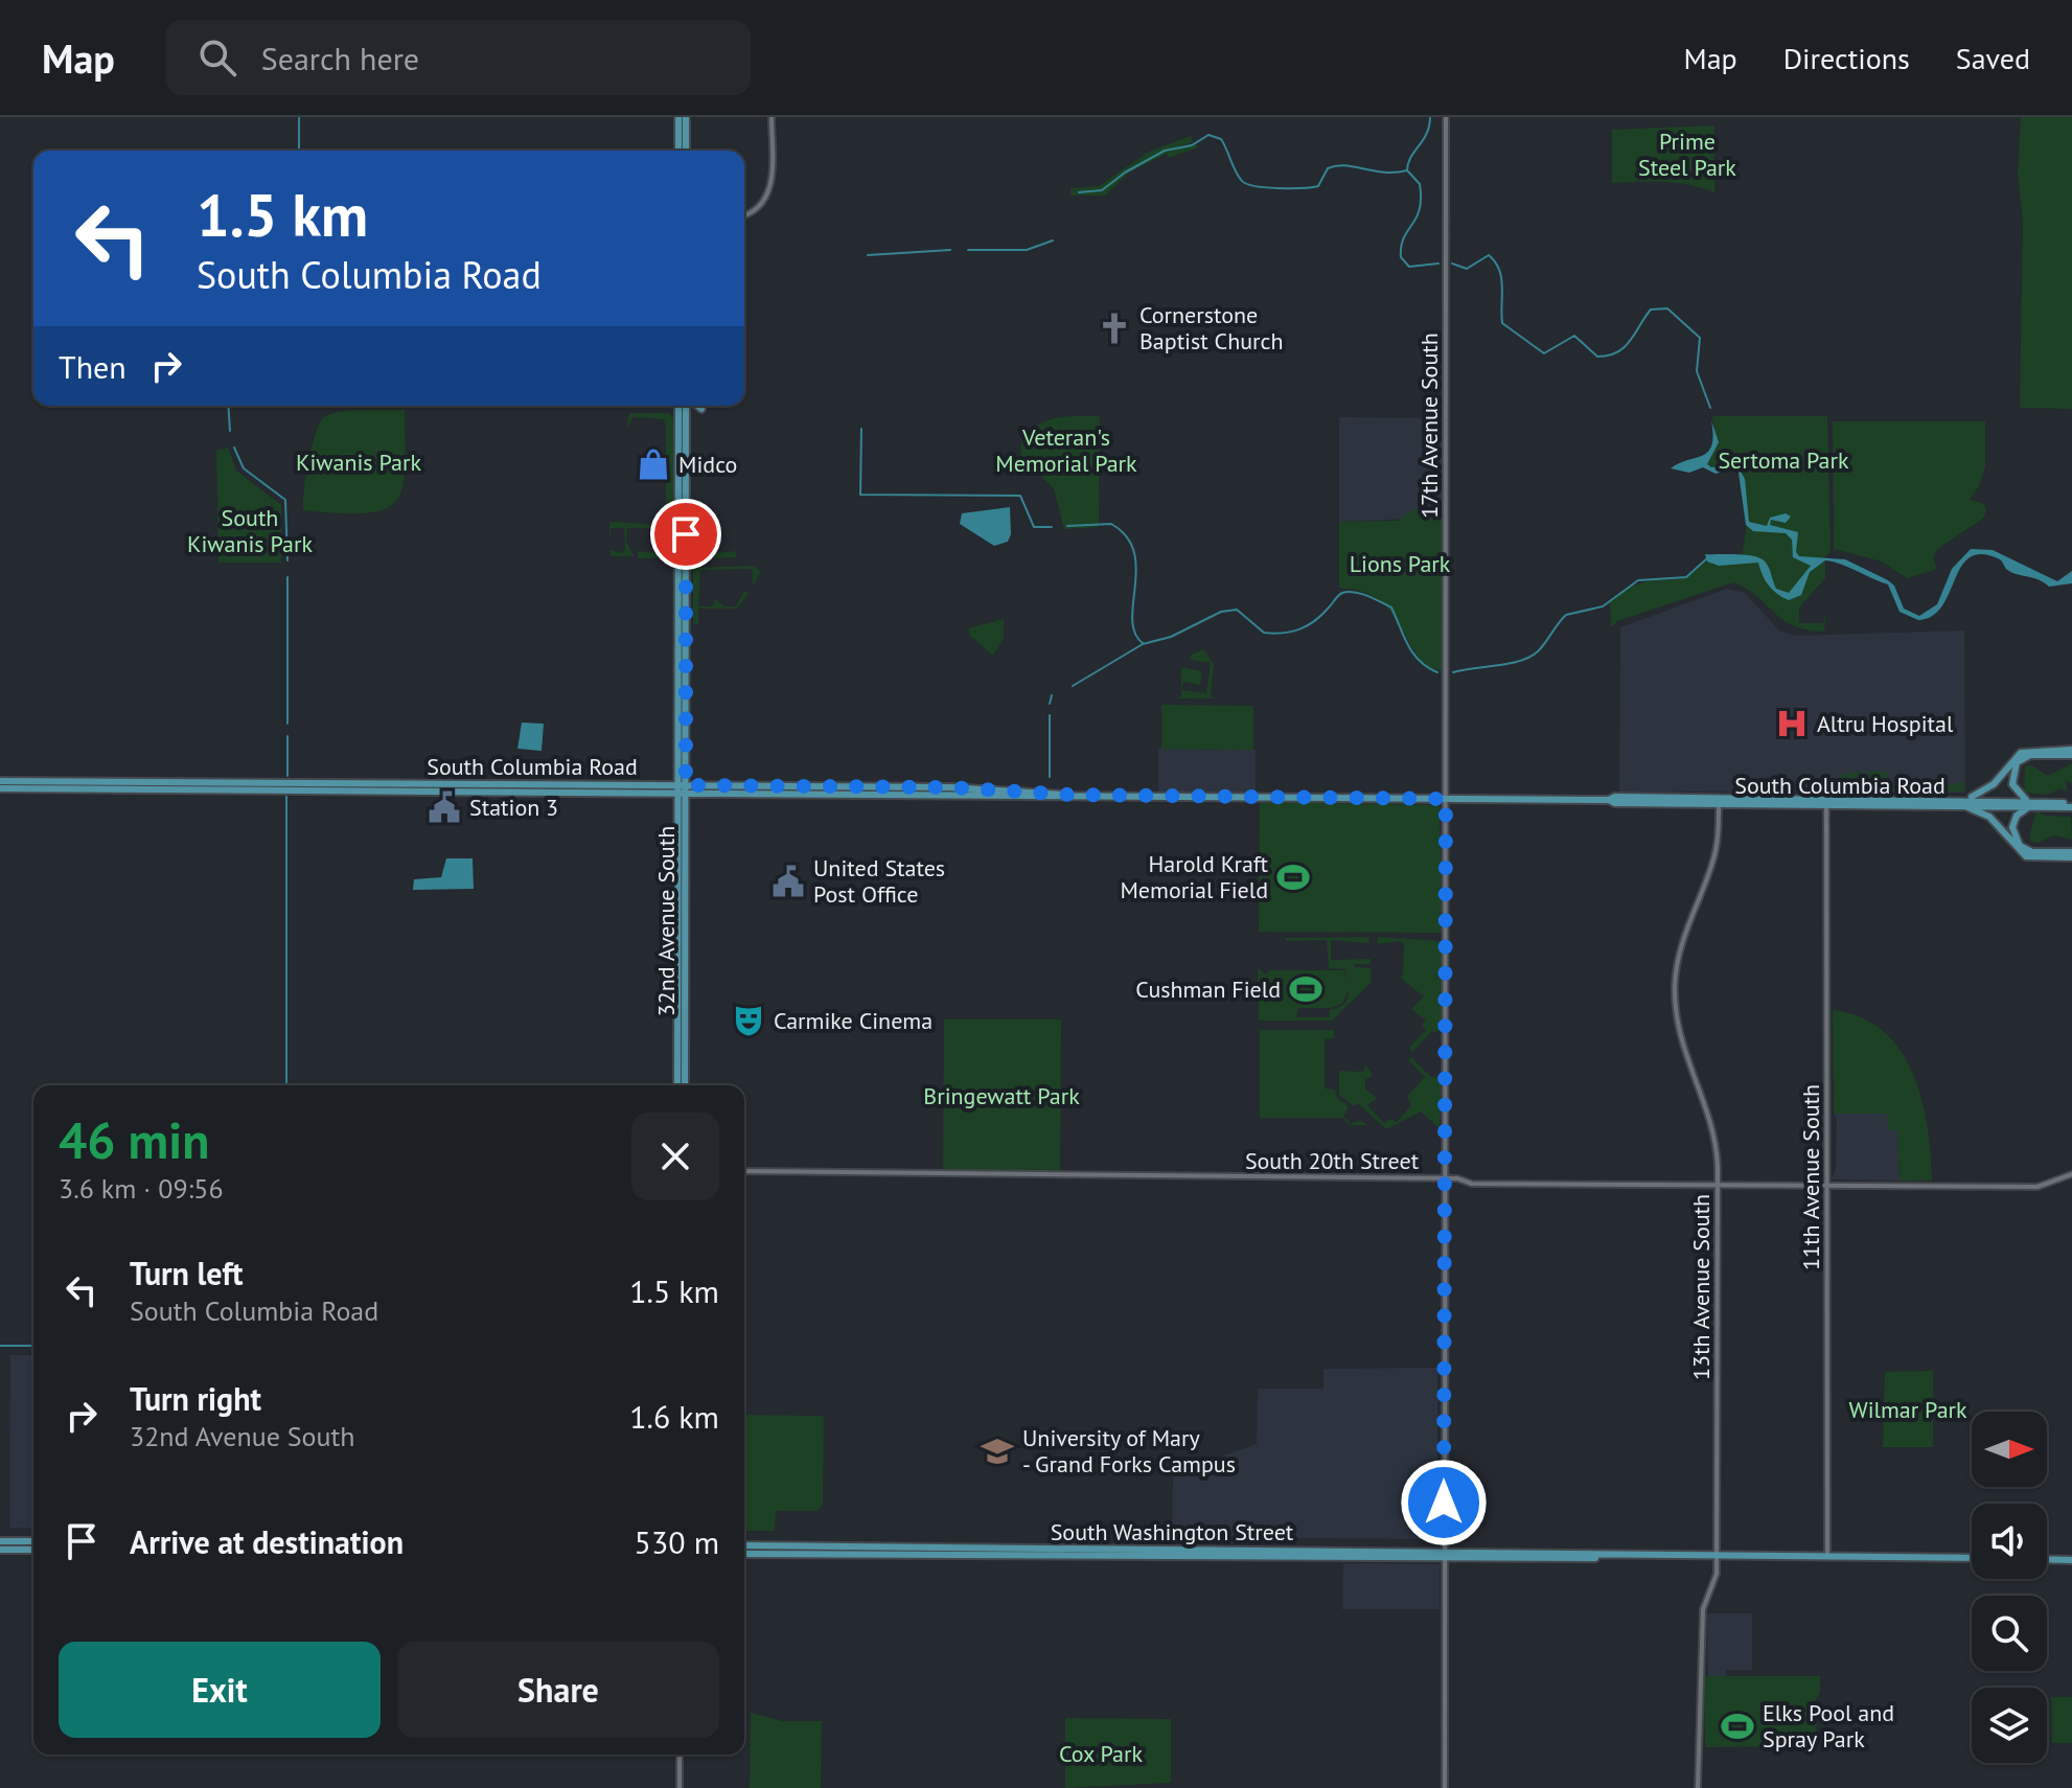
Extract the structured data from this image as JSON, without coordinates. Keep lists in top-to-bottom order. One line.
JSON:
{"streets":{"main road":["South Columbia Road","32nd Avenue South","South Washington Street"],"street":["17th Avenue South","South 20th Street","11th Avenue South","13th Avenue South"]},"crossings":[["17th Avenue South","South Columbia Road"],["17th Avenue South","South 20th Street"],["17th Avenue South","South Washington Street"],["South Columbia Road","32nd Avenue South"],["South Columbia Road","11th Avenue South"],["South Columbia Road","13th Avenue South"],["South 20th Street","11th Avenue South"],["South 20th Street","13th Avenue South"],["11th Avenue South","South Washington Street"],["13th Avenue South","South Washington Street"]],"parks":["Prime Steel Park","Veteran's Memorial Park","Sertoma Park","Kiwanis Park","South Kiwanis Park","Lions Park","Bringewatt Park","Wilmar Park","Cox Park"],"places":{"church":["Cornerstone Baptist Church"],"shop":["Midco"],"hospital":["Altru Hospital"],"public building":["Station 3","United States Post Office"],"sports":["Harold Kraft Memorial Field","Cushman Field","Elks Pool and Spray Park"],"theatre":["Carmike Cinema"],"school or university":["University of Mary - Grand Forks Campus"]},"north":"right","page":{"header":"Map","search":"Search here","nav":["Map","Directions","Saved"],"turn":["1.5 km","South Columbia Road"],"then":"Then","heading":["46 min","3.6 km · 09:56"],"list":[{"name":"Turn left","note":"South Columbia Road","value":"1.5 km"},{"name":"Turn right","note":"32nd Avenue South","value":"1.6 km"},{"name":"Arrive at destination","value":"530 m"}],"buttons":["Exit","Share"]}}
